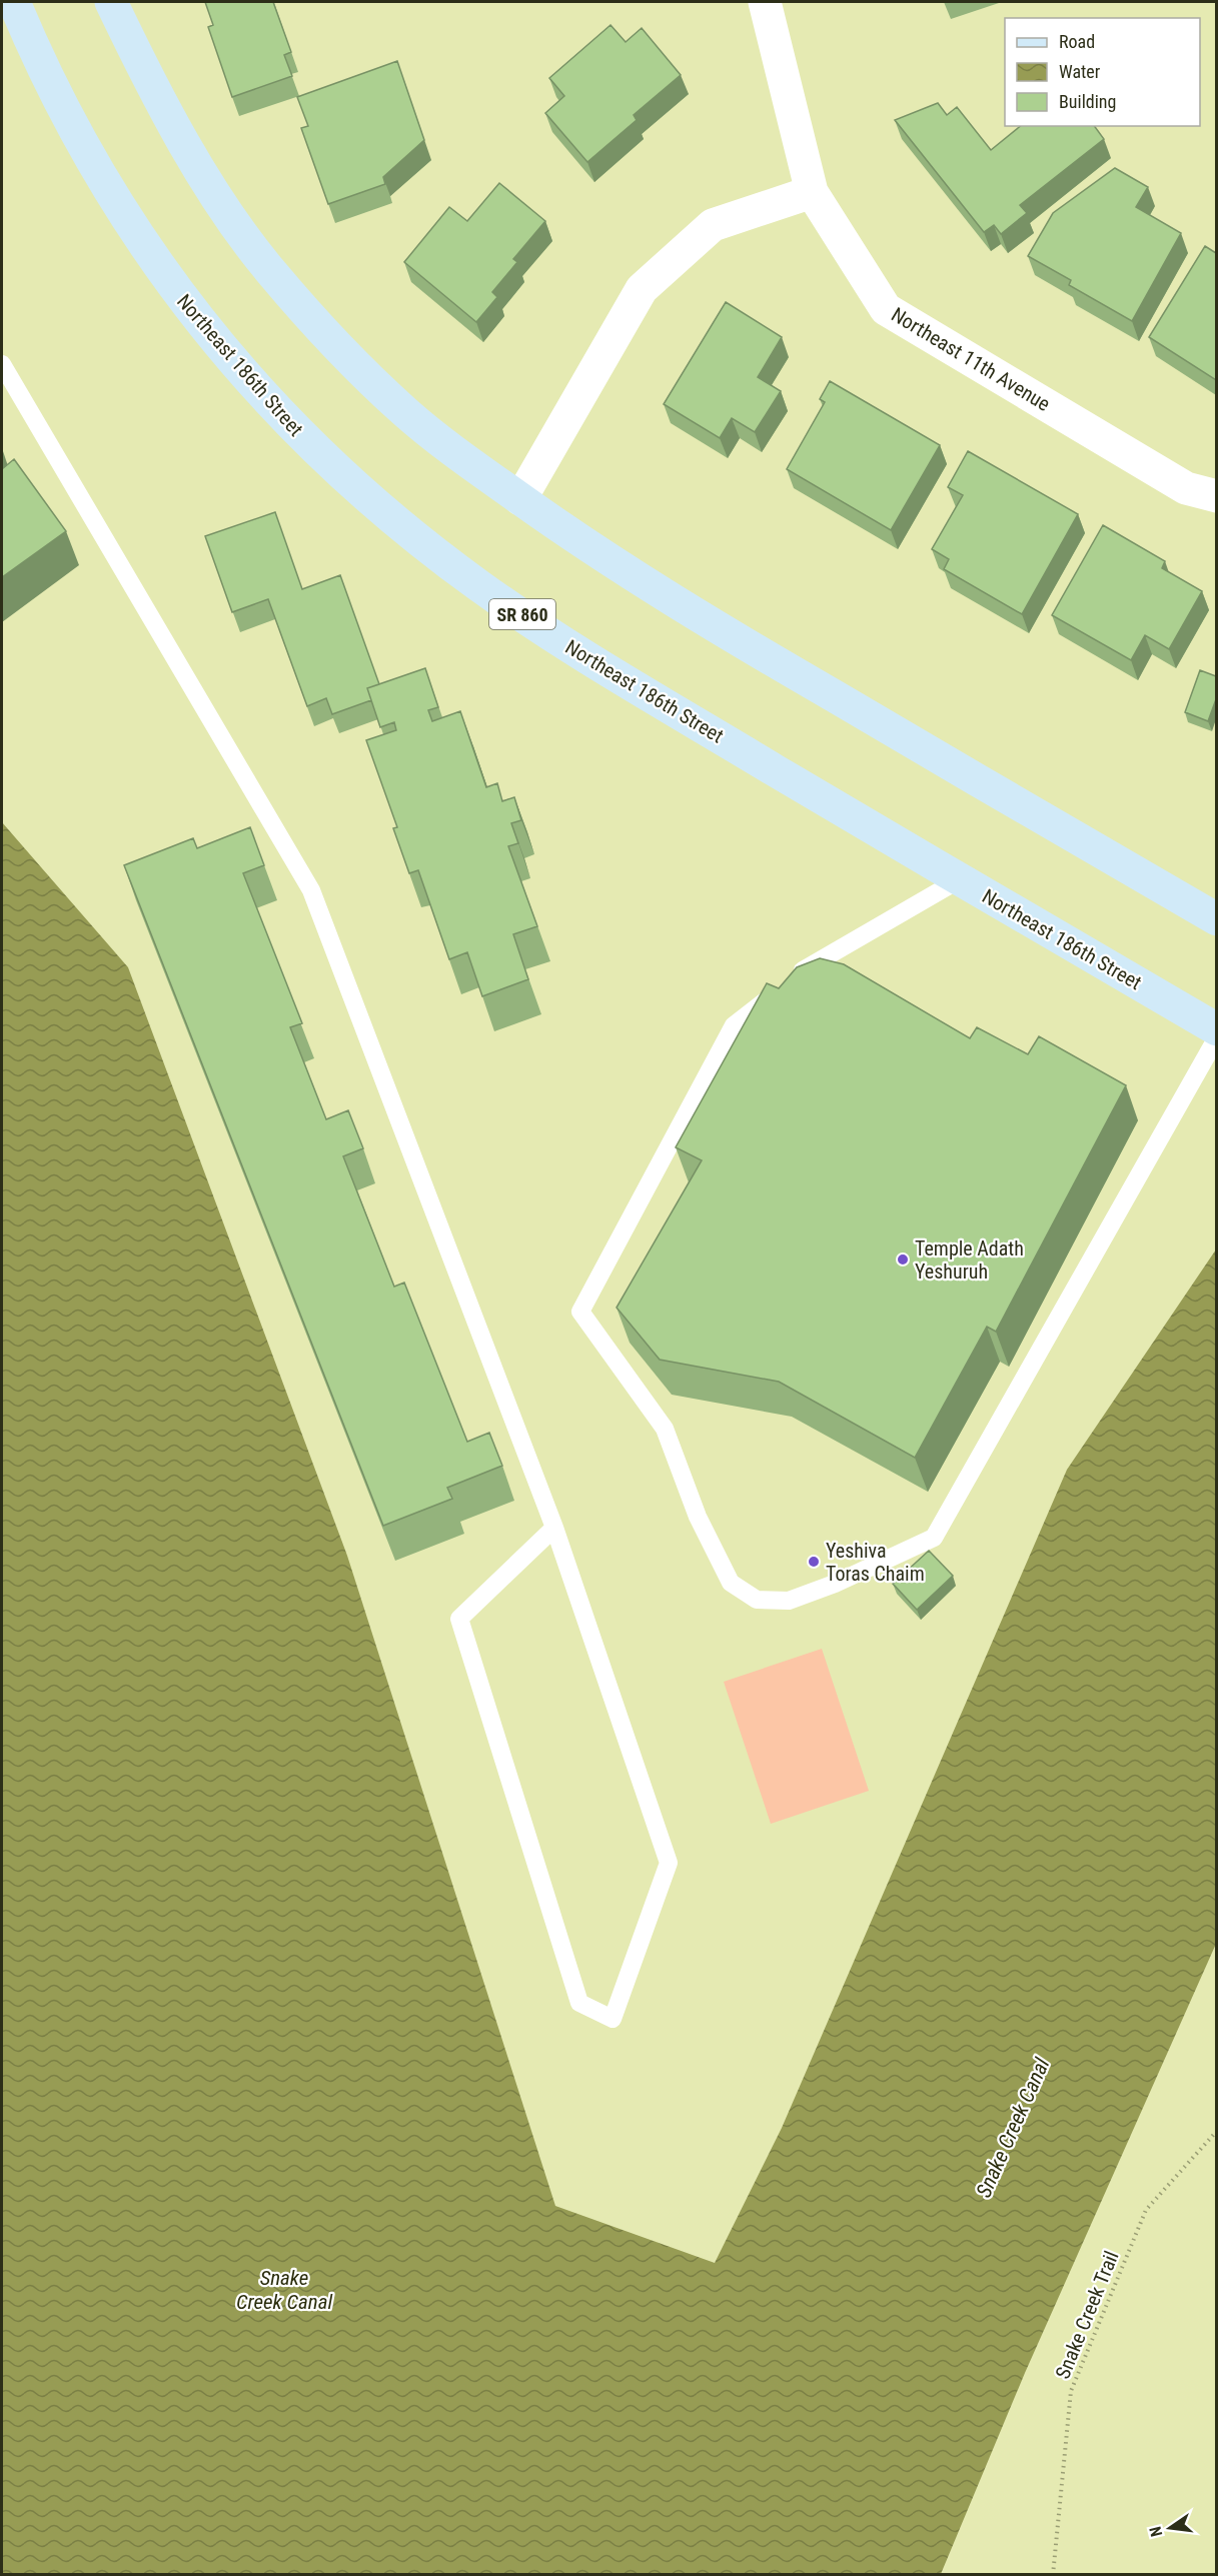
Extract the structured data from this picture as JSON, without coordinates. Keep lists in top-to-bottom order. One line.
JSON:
{"streets":{"main road":["Northeast 186th Street","SR 860"],"street":["Northeast 11th Avenue"],"path":["Snake Creek Trail"]},"water":["Snake Creek Canal"],"places":["Temple Adath Yeshuruh","Yeshiva Toras Chaim"],"legend":["Road","Water","Building"],"north":"left"}
